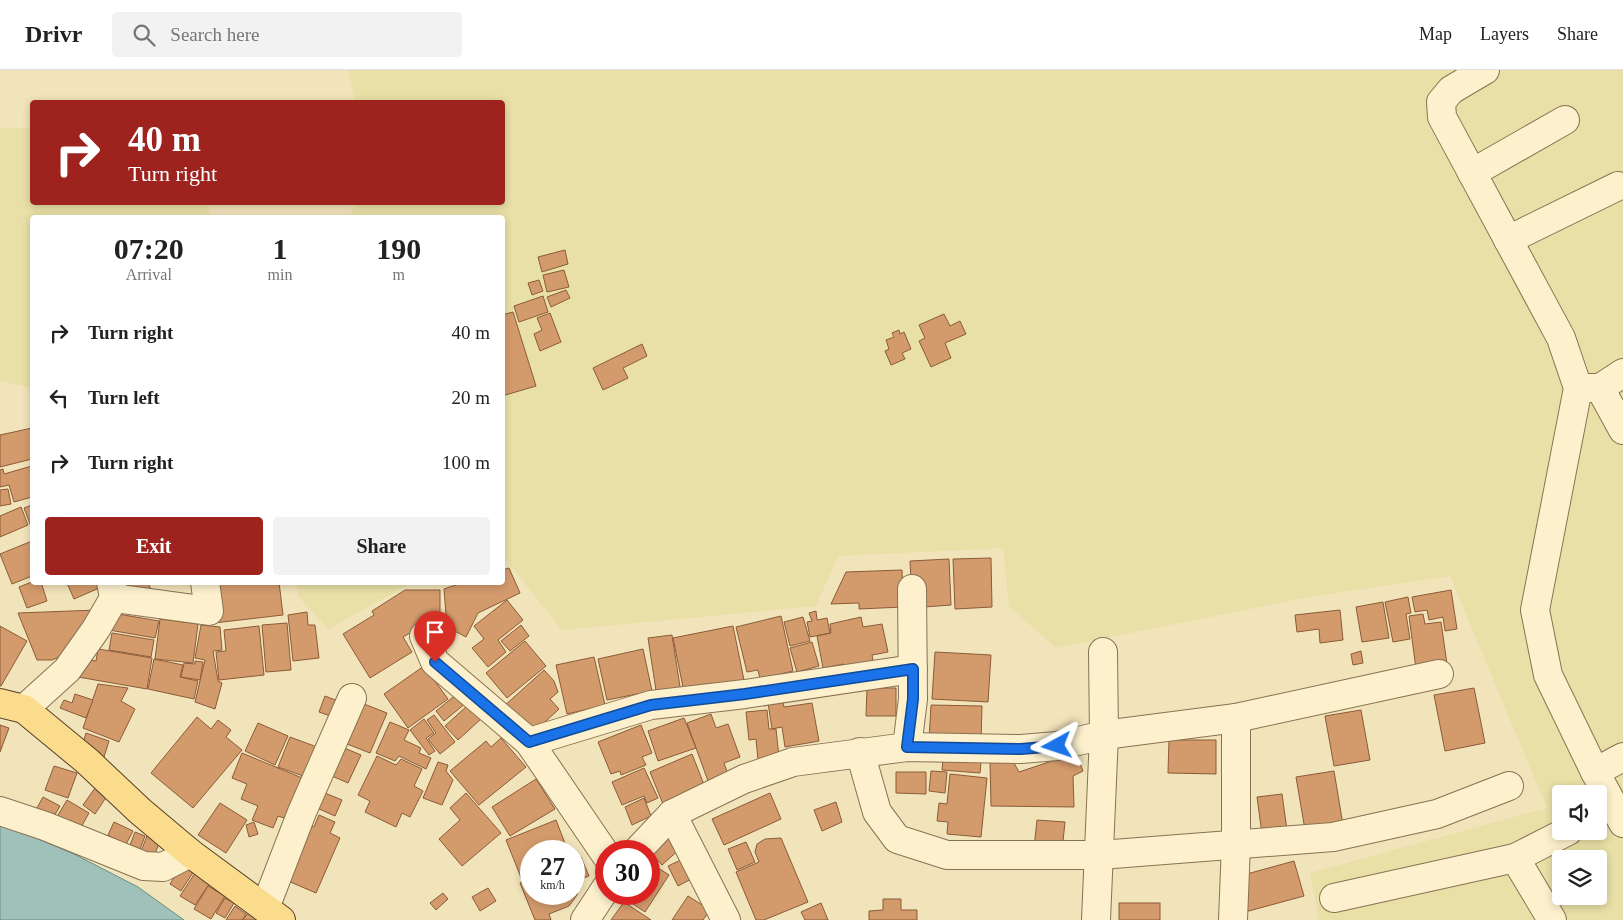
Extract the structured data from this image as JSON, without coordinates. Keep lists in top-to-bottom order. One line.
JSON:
{"page":{"header":"Drivr","search":"Search here","nav":["Map","Layers","Share"],"turn":["40 m","Turn right"],"eta":["07:20","Arrival","1","min","190","m"],"list":[{"name":"Turn right","value":"40 m"},{"name":"Turn left","value":"20 m"},{"name":"Turn right","value":"100 m"}],"buttons":["Exit","Share"],"speed":"27 km/h","limit":"30"}}
